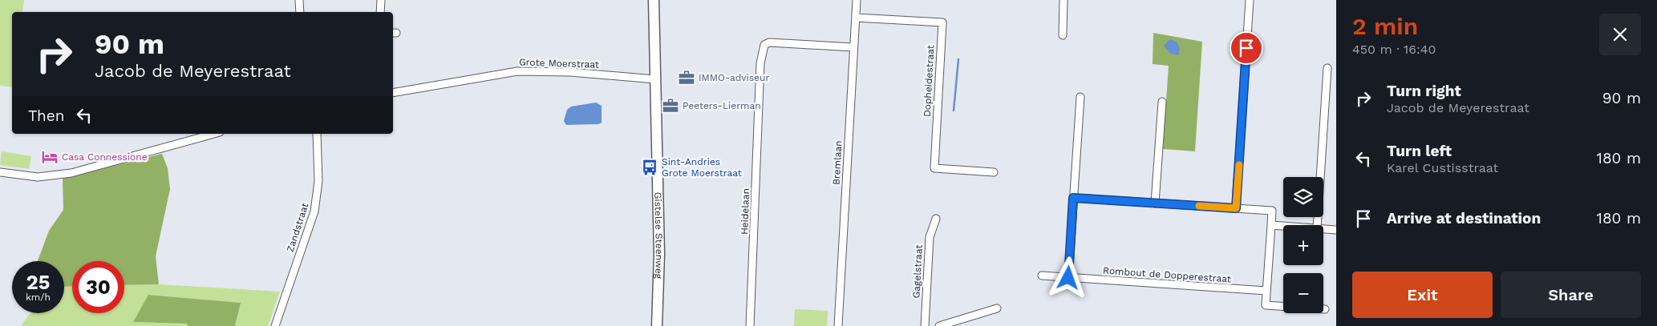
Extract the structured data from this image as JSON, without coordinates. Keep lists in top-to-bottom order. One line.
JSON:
{"streets":{"main road":["Gistelse Steenweg"],"street":["Grote Moerstraat","Dopheidestraat","Bremlaan","Heidelaan","Zandstraat","Gagelstraat","Rombout de Dopperestraat"]},"crossings":[["Grote Moerstraat","Gistelse Steenweg"],["Dopheidestraat","Bremlaan"],["Bremlaan","Heidelaan"]],"places":{"office":["IMMO-adviseur","Peeters-Lierman"],"hotel":["Casa Connessione"],"bus stop":["Sint-Andries Grote Moerstraat"]},"page":{"heading":["2 min","450 m · 16:40"],"turn":["90 m","Jacob de Meyerestraat"],"list":[{"name":"Turn right","note":"Jacob de Meyerestraat","value":"90 m"},{"name":"Turn left","note":"Karel Custisstraat","value":"180 m"},{"name":"Arrive at destination","value":"180 m"}],"then":"Then","map_buttons":["+","−"],"speed":"25 km/h","limit":"30","buttons":["Exit","Share"]}}
